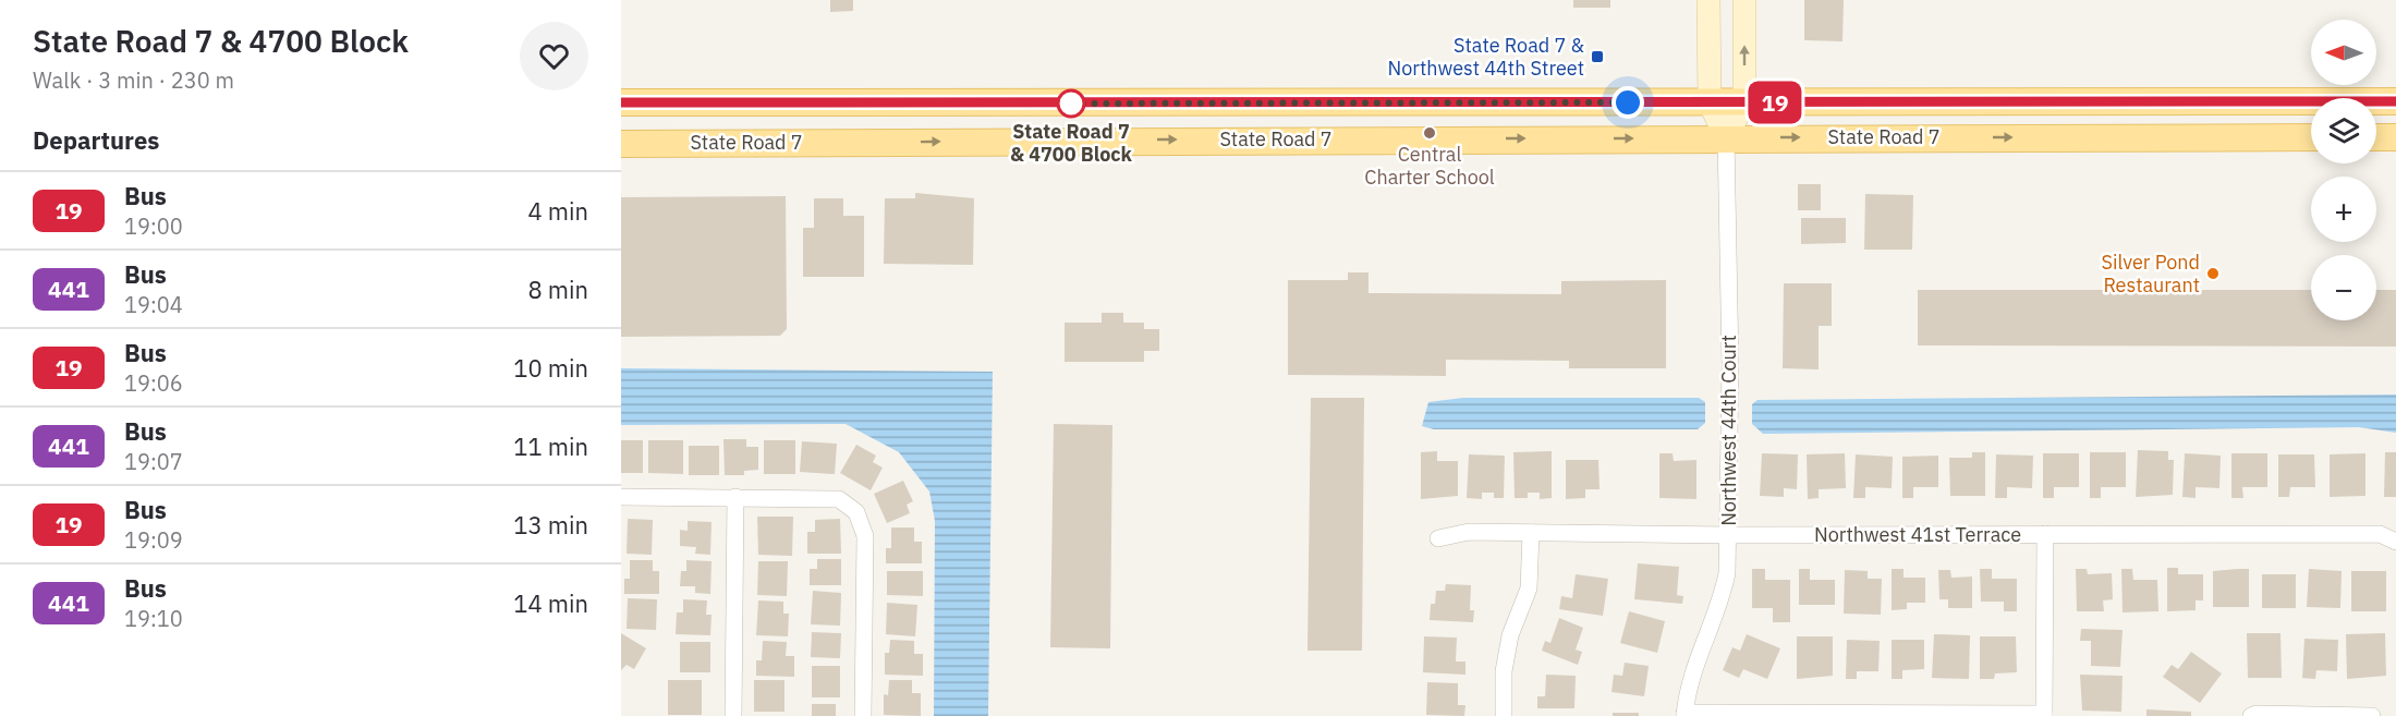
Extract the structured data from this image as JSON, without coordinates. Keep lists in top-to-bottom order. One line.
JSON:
{"streets":{"main road":["State Road 7"],"street":["Northwest 44th Court","Northwest 41st Terrace"]},"crossings":[["State Road 7","Northwest 44th Court"],["Northwest 44th Court","Northwest 41st Terrace"]],"places":{"transit":["State Road 7 & Northwest 44th Street"],"other":["State Road 7 & 4700 Block","Central Charter School","Silver Pond Restaurant"]},"lines":["bus line 19"],"north":"left","page":{"heading":[["State Road 7 & 4700 Block","Walk · 3 min · 230 m"],"Departures"],"on_map":"19","map_buttons":["+","−"],"list":[{"mark":"19","name":"Bus","note":"19:00","value":"4 min"},{"mark":"441","name":"Bus","note":"19:04","value":"8 min"},{"mark":"19","name":"Bus","note":"19:06","value":"10 min"},{"mark":"441","name":"Bus","note":"19:07","value":"11 min"},{"mark":"19","name":"Bus","note":"19:09","value":"13 min"},{"mark":"441","name":"Bus","note":"19:10","value":"14 min"}]}}
